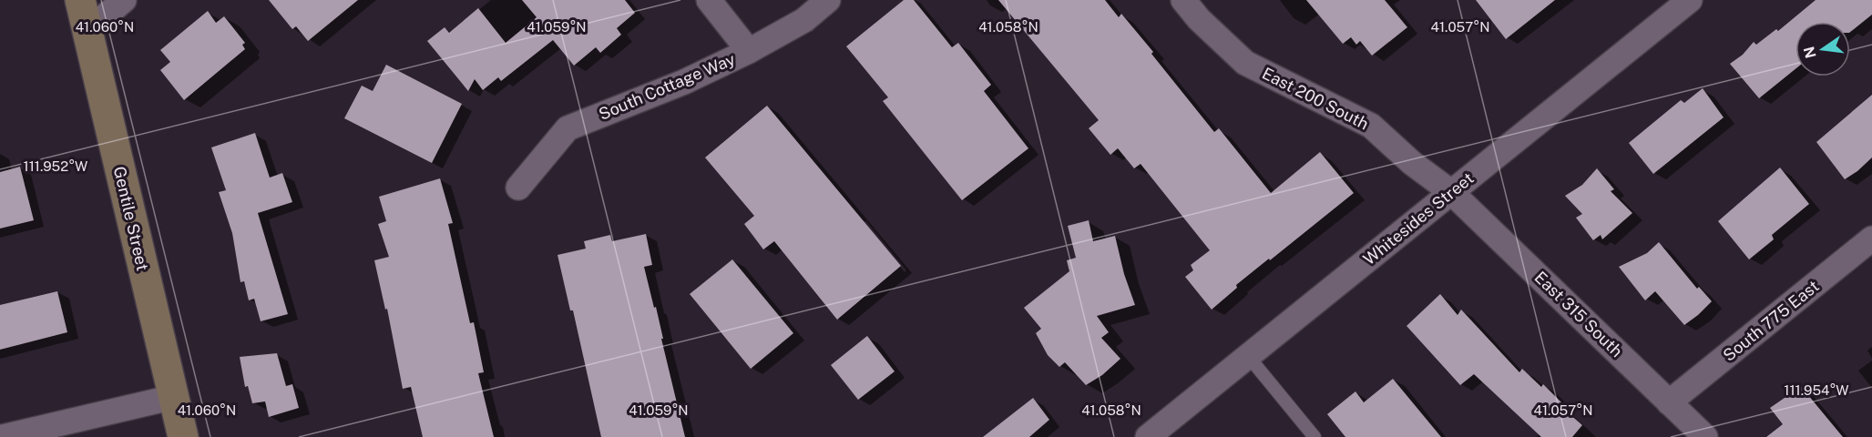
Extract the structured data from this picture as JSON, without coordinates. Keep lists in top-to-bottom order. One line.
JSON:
{"streets":{"main road":["Gentile Street"],"street":["South Cottage Way","East 200 South","Whitesides Street","East 315 South","South 775 East"]},"crossings":[["East 200 South","Whitesides Street"],["East 200 South","East 315 South"],["Whitesides Street","East 315 South"],["East 315 South","South 775 East"]],"north":"left","coordinates":["41.060°N","41.059°N","41.058°N","41.057°N","111.952°W","111.954°W"]}
